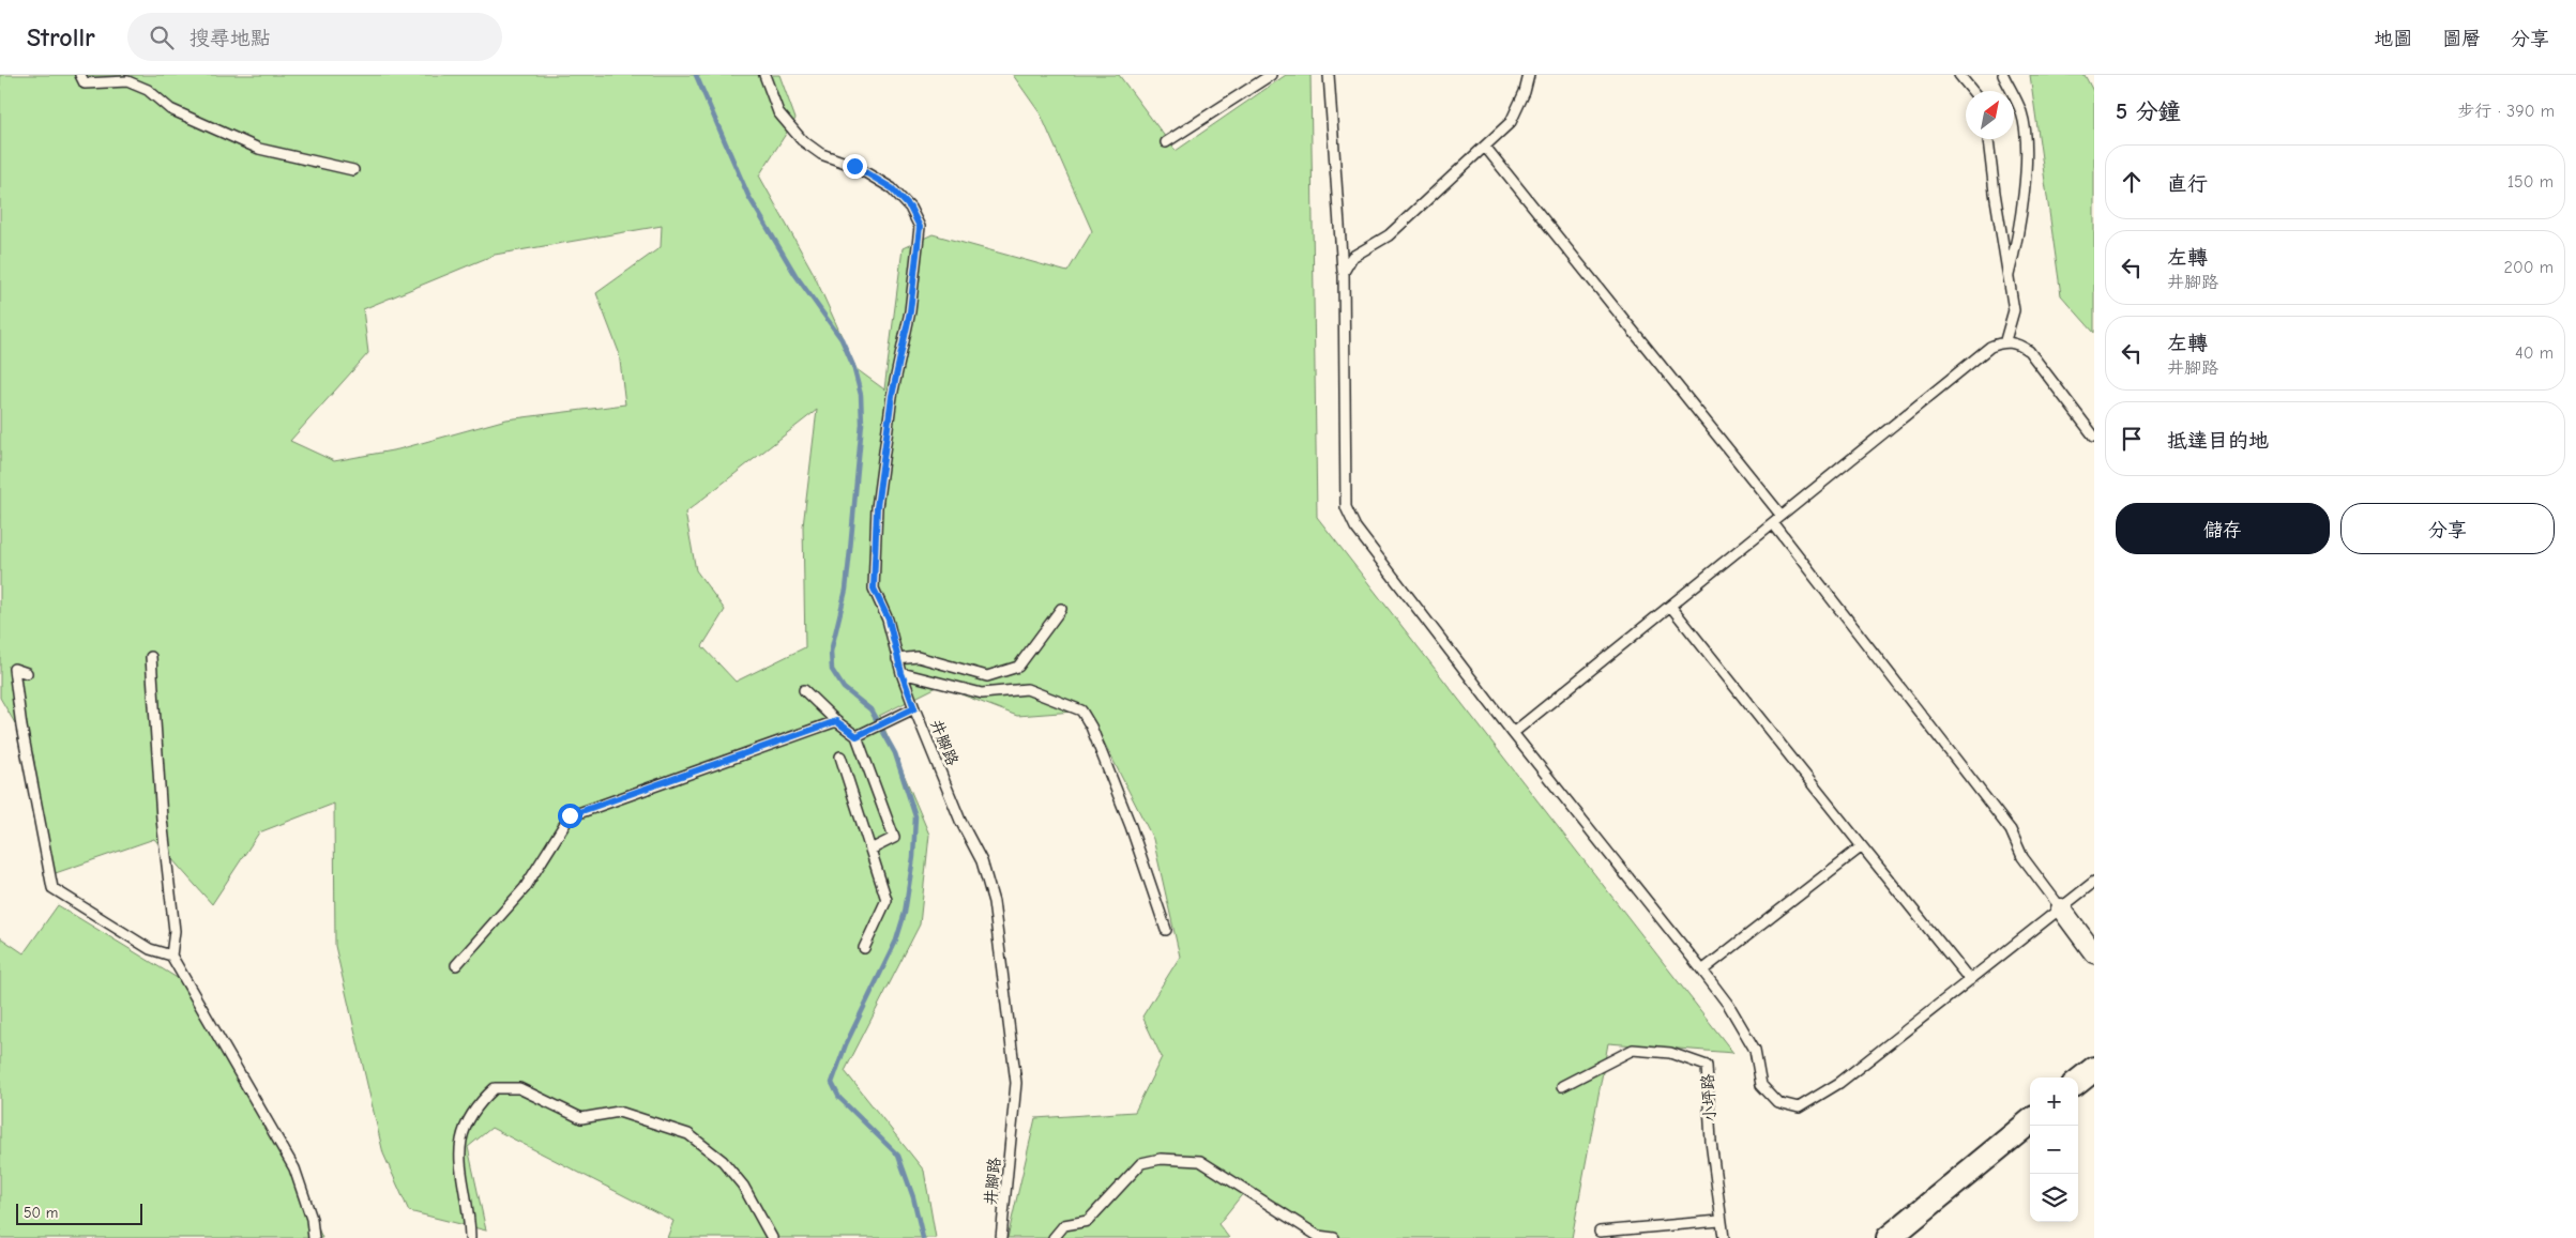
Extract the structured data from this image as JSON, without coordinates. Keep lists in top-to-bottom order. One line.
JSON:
{"streets":{"lane":["井腳路","小坪路"]},"scale_bar":"50 m","north":"top right","page":{"header":"Strollr","search":"搜尋地點","nav":["地圖","圖層","分享"],"heading":["5 分鐘","步行 · 390 m"],"list":[["直行","150 m"],["左轉","井腳路","200 m"],["左轉","井腳路","40 m"],"抵達目的地"],"buttons":["儲存","分享"],"map_buttons":["+","−"],"scale":"50 m"}}
